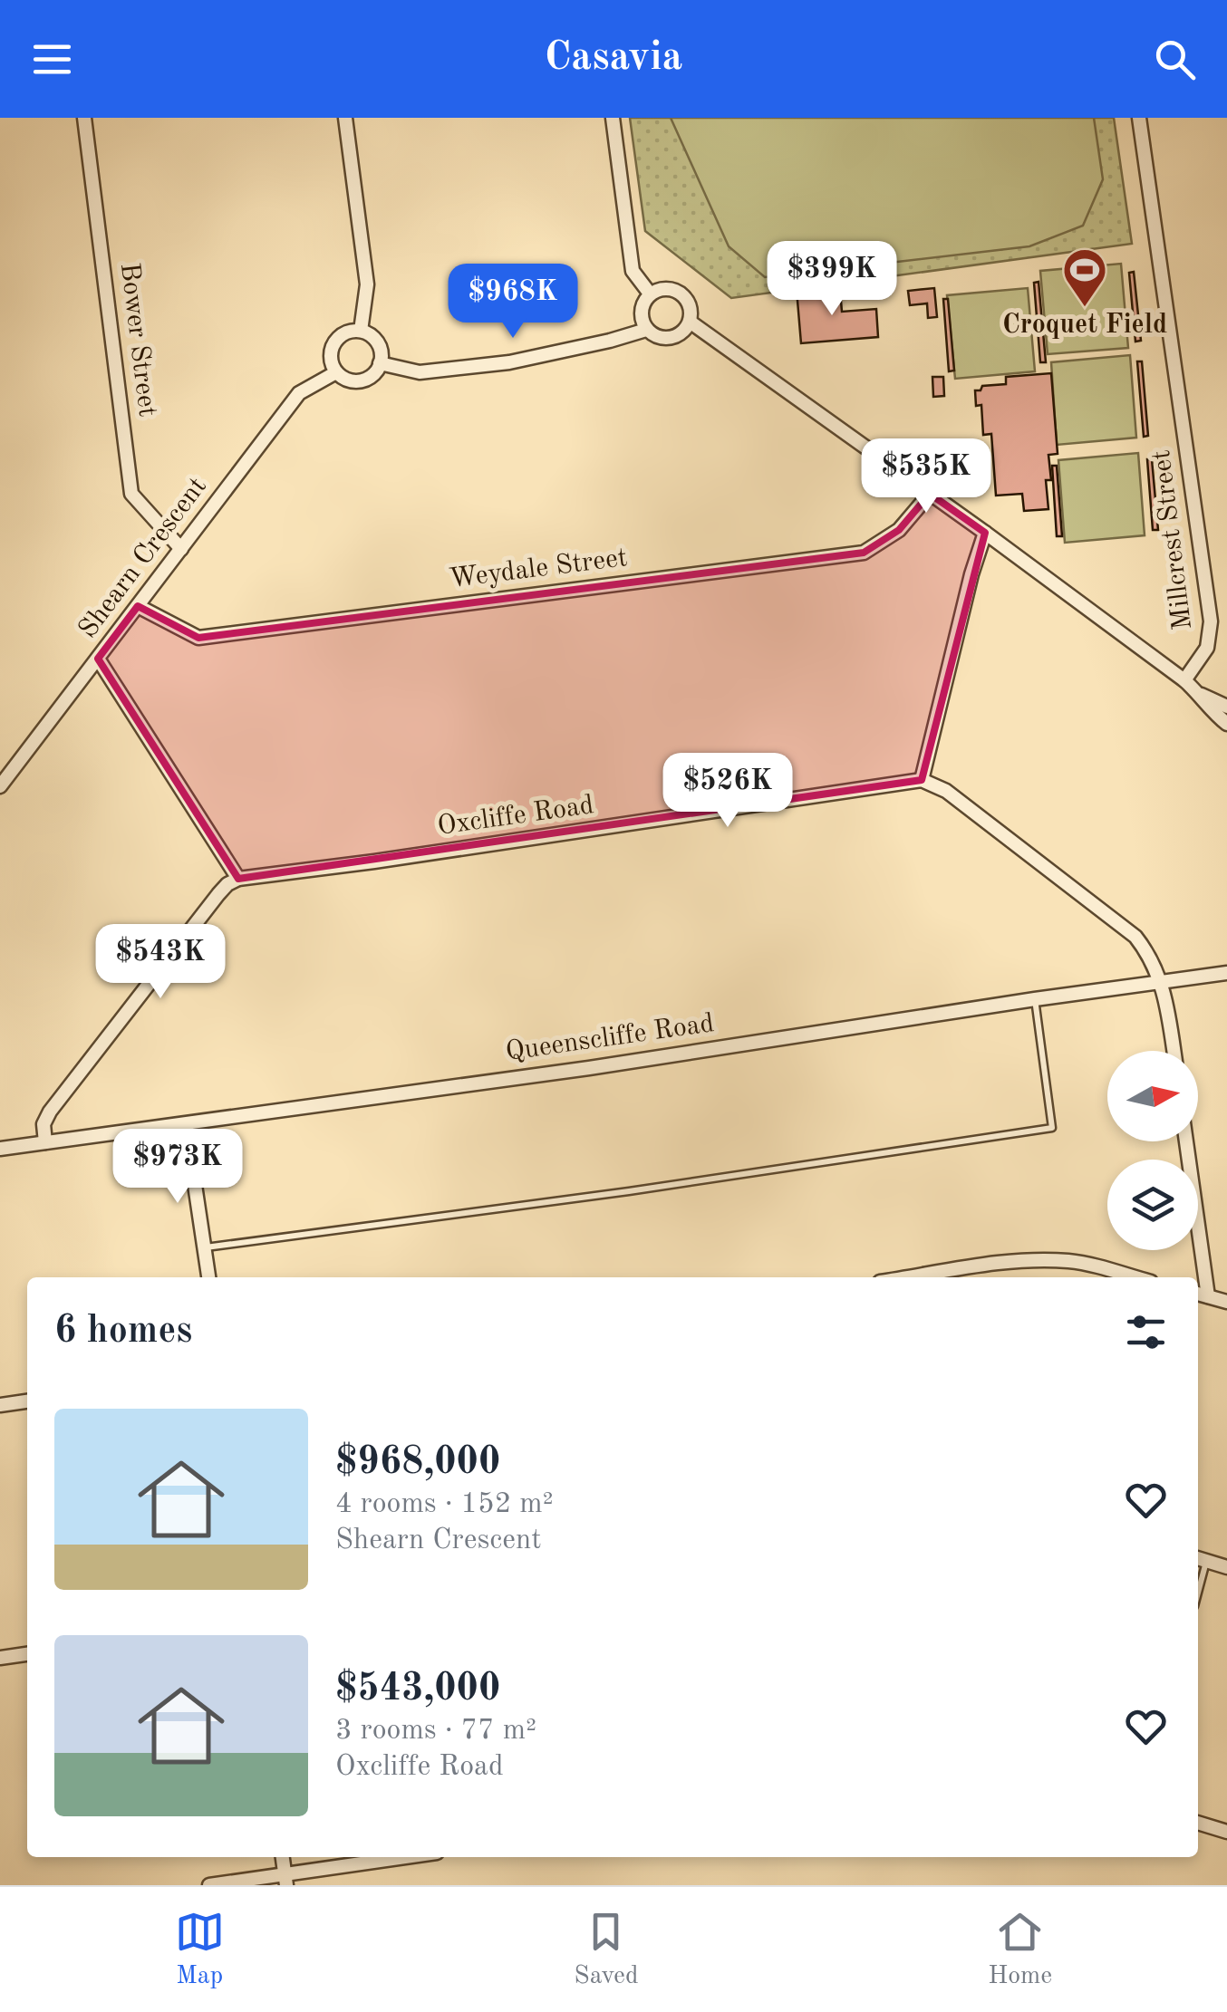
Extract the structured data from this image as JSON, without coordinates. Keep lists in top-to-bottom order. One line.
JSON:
{"streets":{"street":["Bower Street","Millcrest Street","Shearn Crescent","Weydale Street","Oxcliffe Road","Queenscliffe Road"]},"crossings":[["Bower Street","Shearn Crescent"],["Shearn Crescent","Weydale Street"]],"places":{"sports":["Croquet Field"]},"north":"right","page":{"header":"Casavia","price":["$399K","$968K","$535K","$526K","$543K","$973K"],"heading":"6 homes","list":[{"name":"$968,000","note":"4 rooms · 152 m² · Shearn Crescent"},{"name":"$543,000","note":"3 rooms · 77 m² · Oxcliffe Road"}],"tabs":["Map","Saved","Home"]}}
